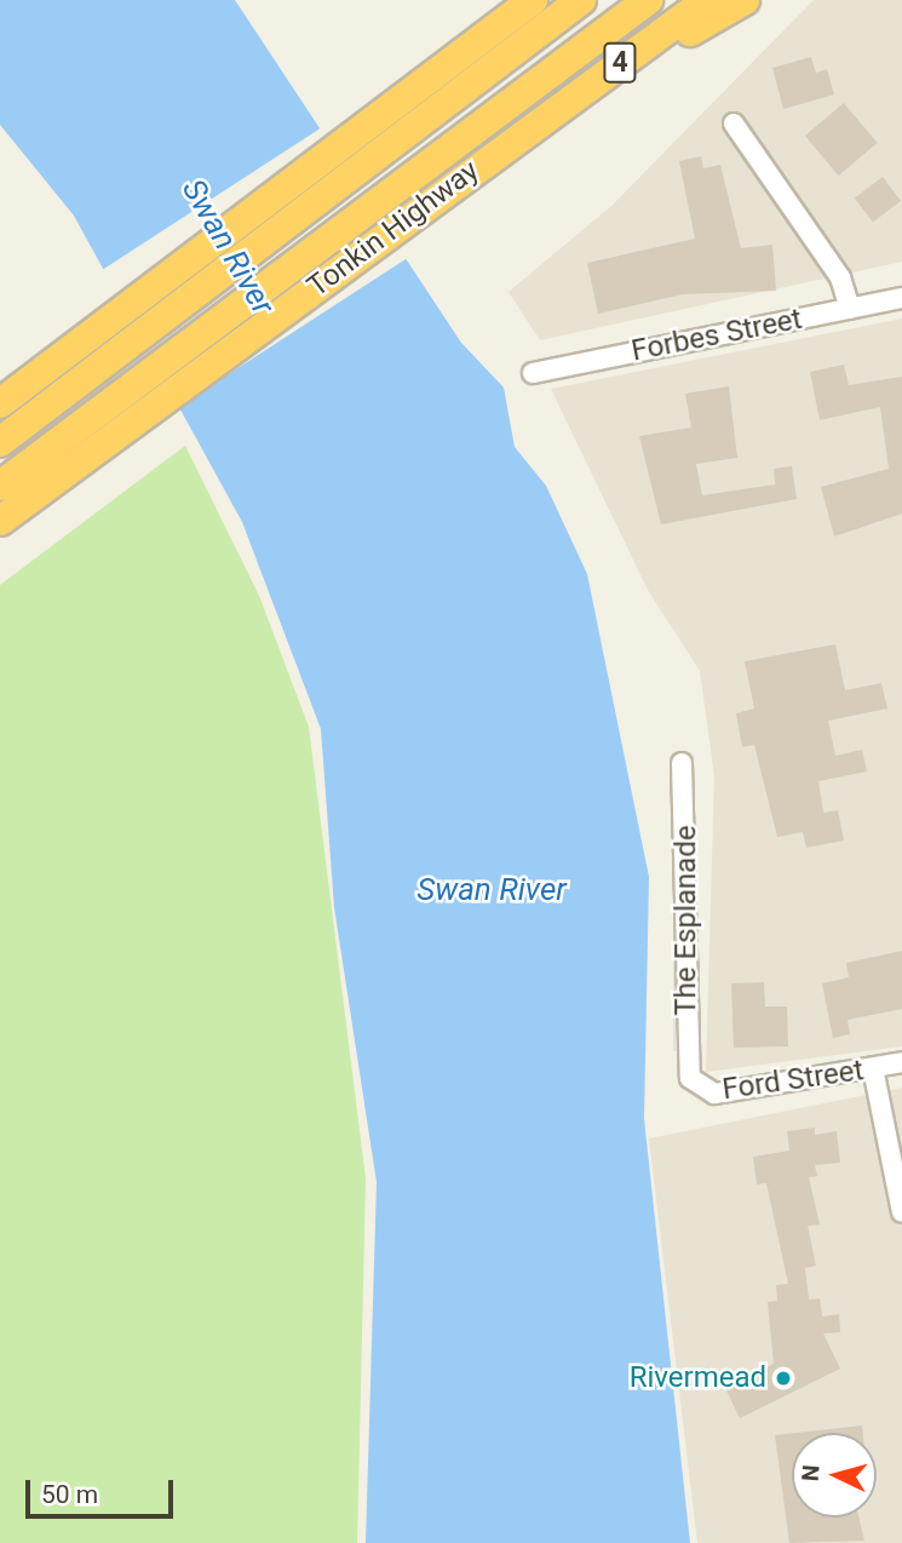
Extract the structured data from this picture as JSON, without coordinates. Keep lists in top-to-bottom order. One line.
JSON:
{"streets":{"highway":["4","Tonkin Highway"],"street":["Forbes Street","The Esplanade","Ford Street"]},"crossings":[["The Esplanade","Ford Street"]],"water":["Swan River"],"places":["Rivermead"],"scale_bar":"50 m","north":"left"}
